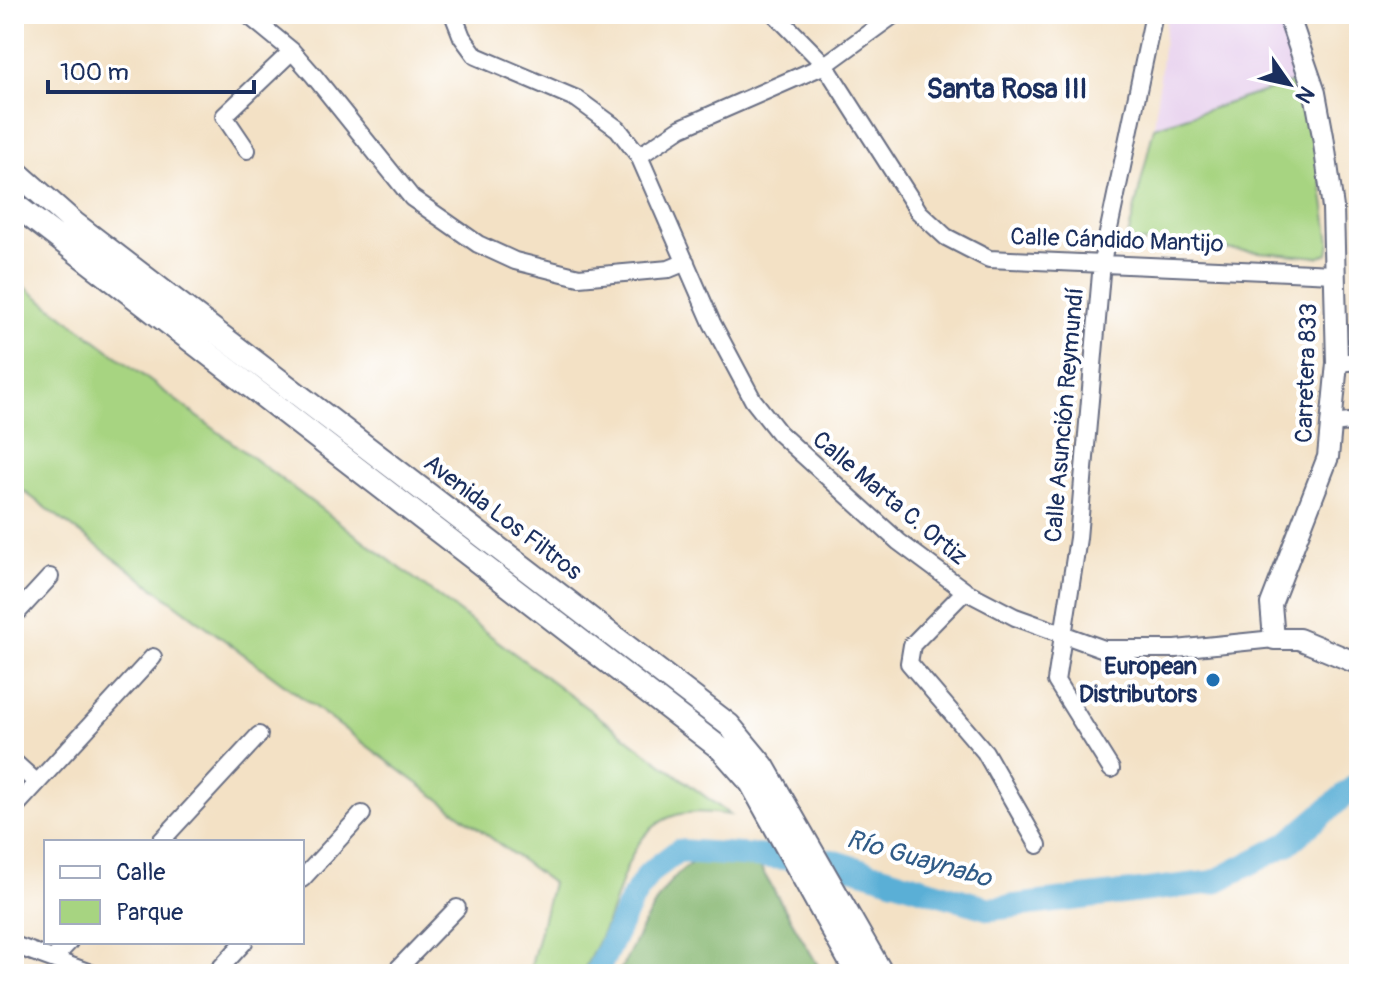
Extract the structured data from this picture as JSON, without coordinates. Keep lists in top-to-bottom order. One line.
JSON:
{"streets":{"main road":["Avenida Los Filtros"],"street":["Calle Cándido Mantijo","Carretera 833","Calle Asunción Reymundí","Calle Marta C. Ortiz"]},"crossings":[["Calle Cándido Mantijo","Carretera 833"],["Calle Cándido Mantijo","Calle Asunción Reymundí"],["Carretera 833","Calle Marta C. Ortiz"],["Calle Asunción Reymundí","Calle Marta C. Ortiz"]],"districts":["Santa Rosa III"],"water":["Río Guaynabo"],"places":["European Distributors"],"legend":["Calle","Parque"],"scale_bar":"100 m","north":"bottom right"}
